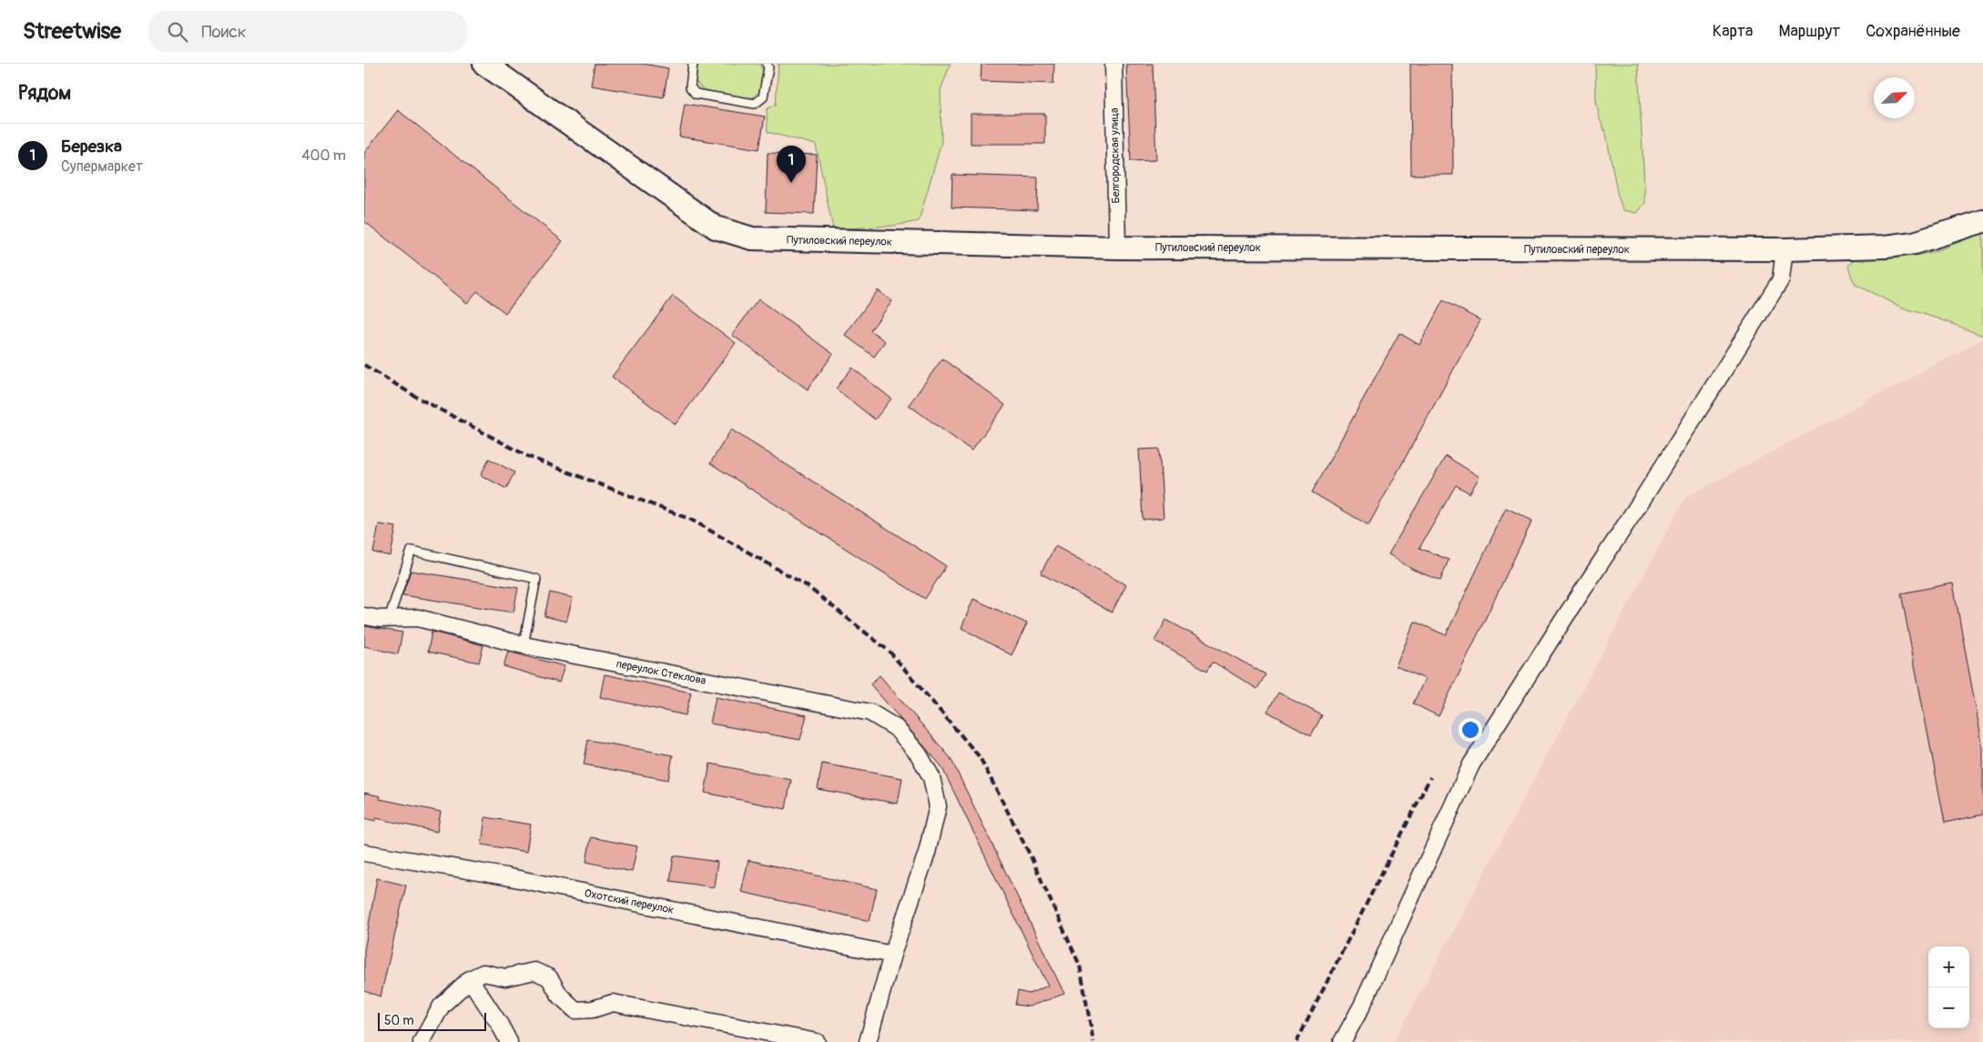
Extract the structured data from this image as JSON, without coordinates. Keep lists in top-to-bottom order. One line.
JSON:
{"streets":{"main road":["Путиловский переулок"],"street":["Белгородская улица","переулок Стеклова","Охотский переулок"]},"crossings":[["Белгородская улица","Путиловский переулок"],["переулок Стеклова","Охотский переулок"]],"scale_bar":"50 m","north":"top right","page":{"header":"Streetwise","search":"Поиск","nav":["Карта","Маршрут","Сохранённые"],"heading":"Рядом","list":[{"mark":"1","name":"Березка","note":"Супермаркет","value":"400 m"}],"pins":"1","map_buttons":["+","−"],"scale":"50 m"}}
